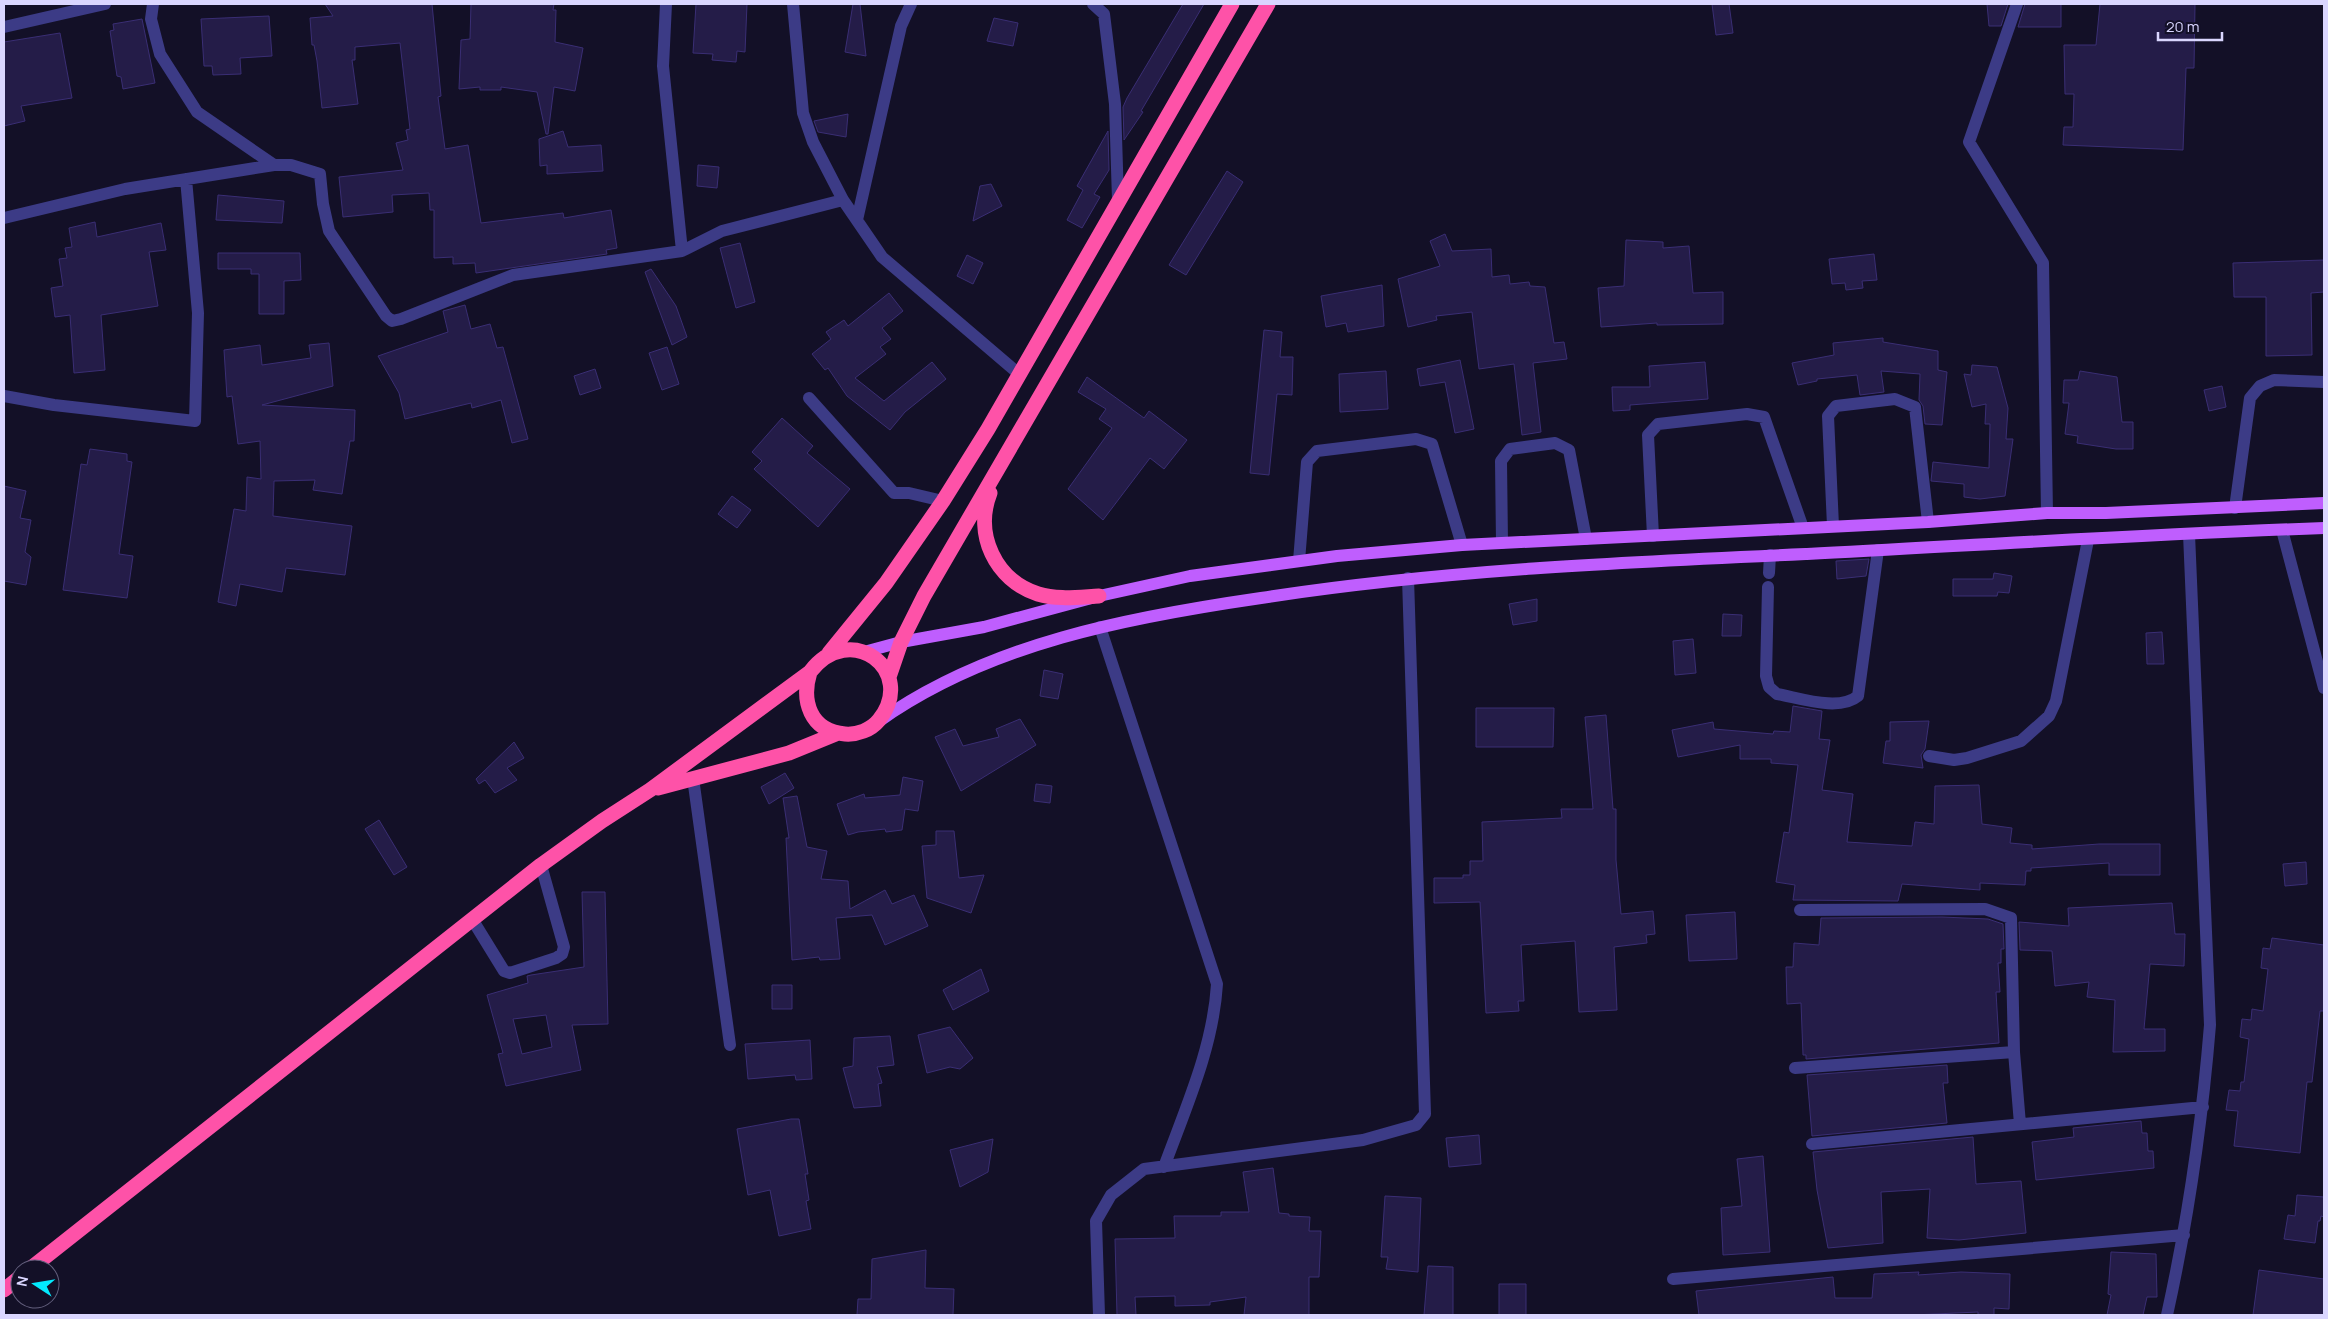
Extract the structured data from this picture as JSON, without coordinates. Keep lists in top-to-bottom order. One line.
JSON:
{"scale_bar":"20 m","north":"left"}
